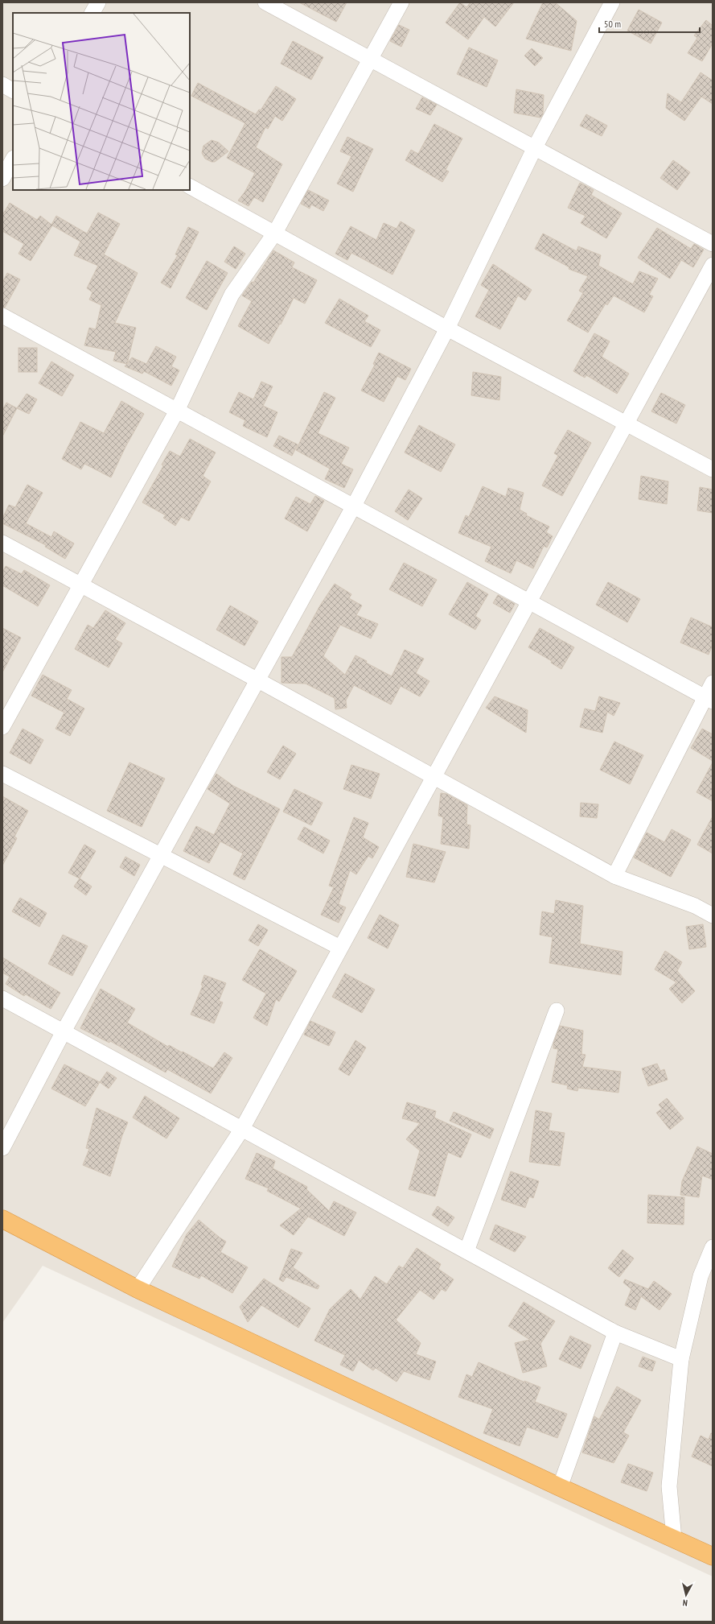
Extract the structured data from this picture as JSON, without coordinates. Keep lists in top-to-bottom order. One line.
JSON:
{"scale_bar":"50 m","north":"bottom"}
